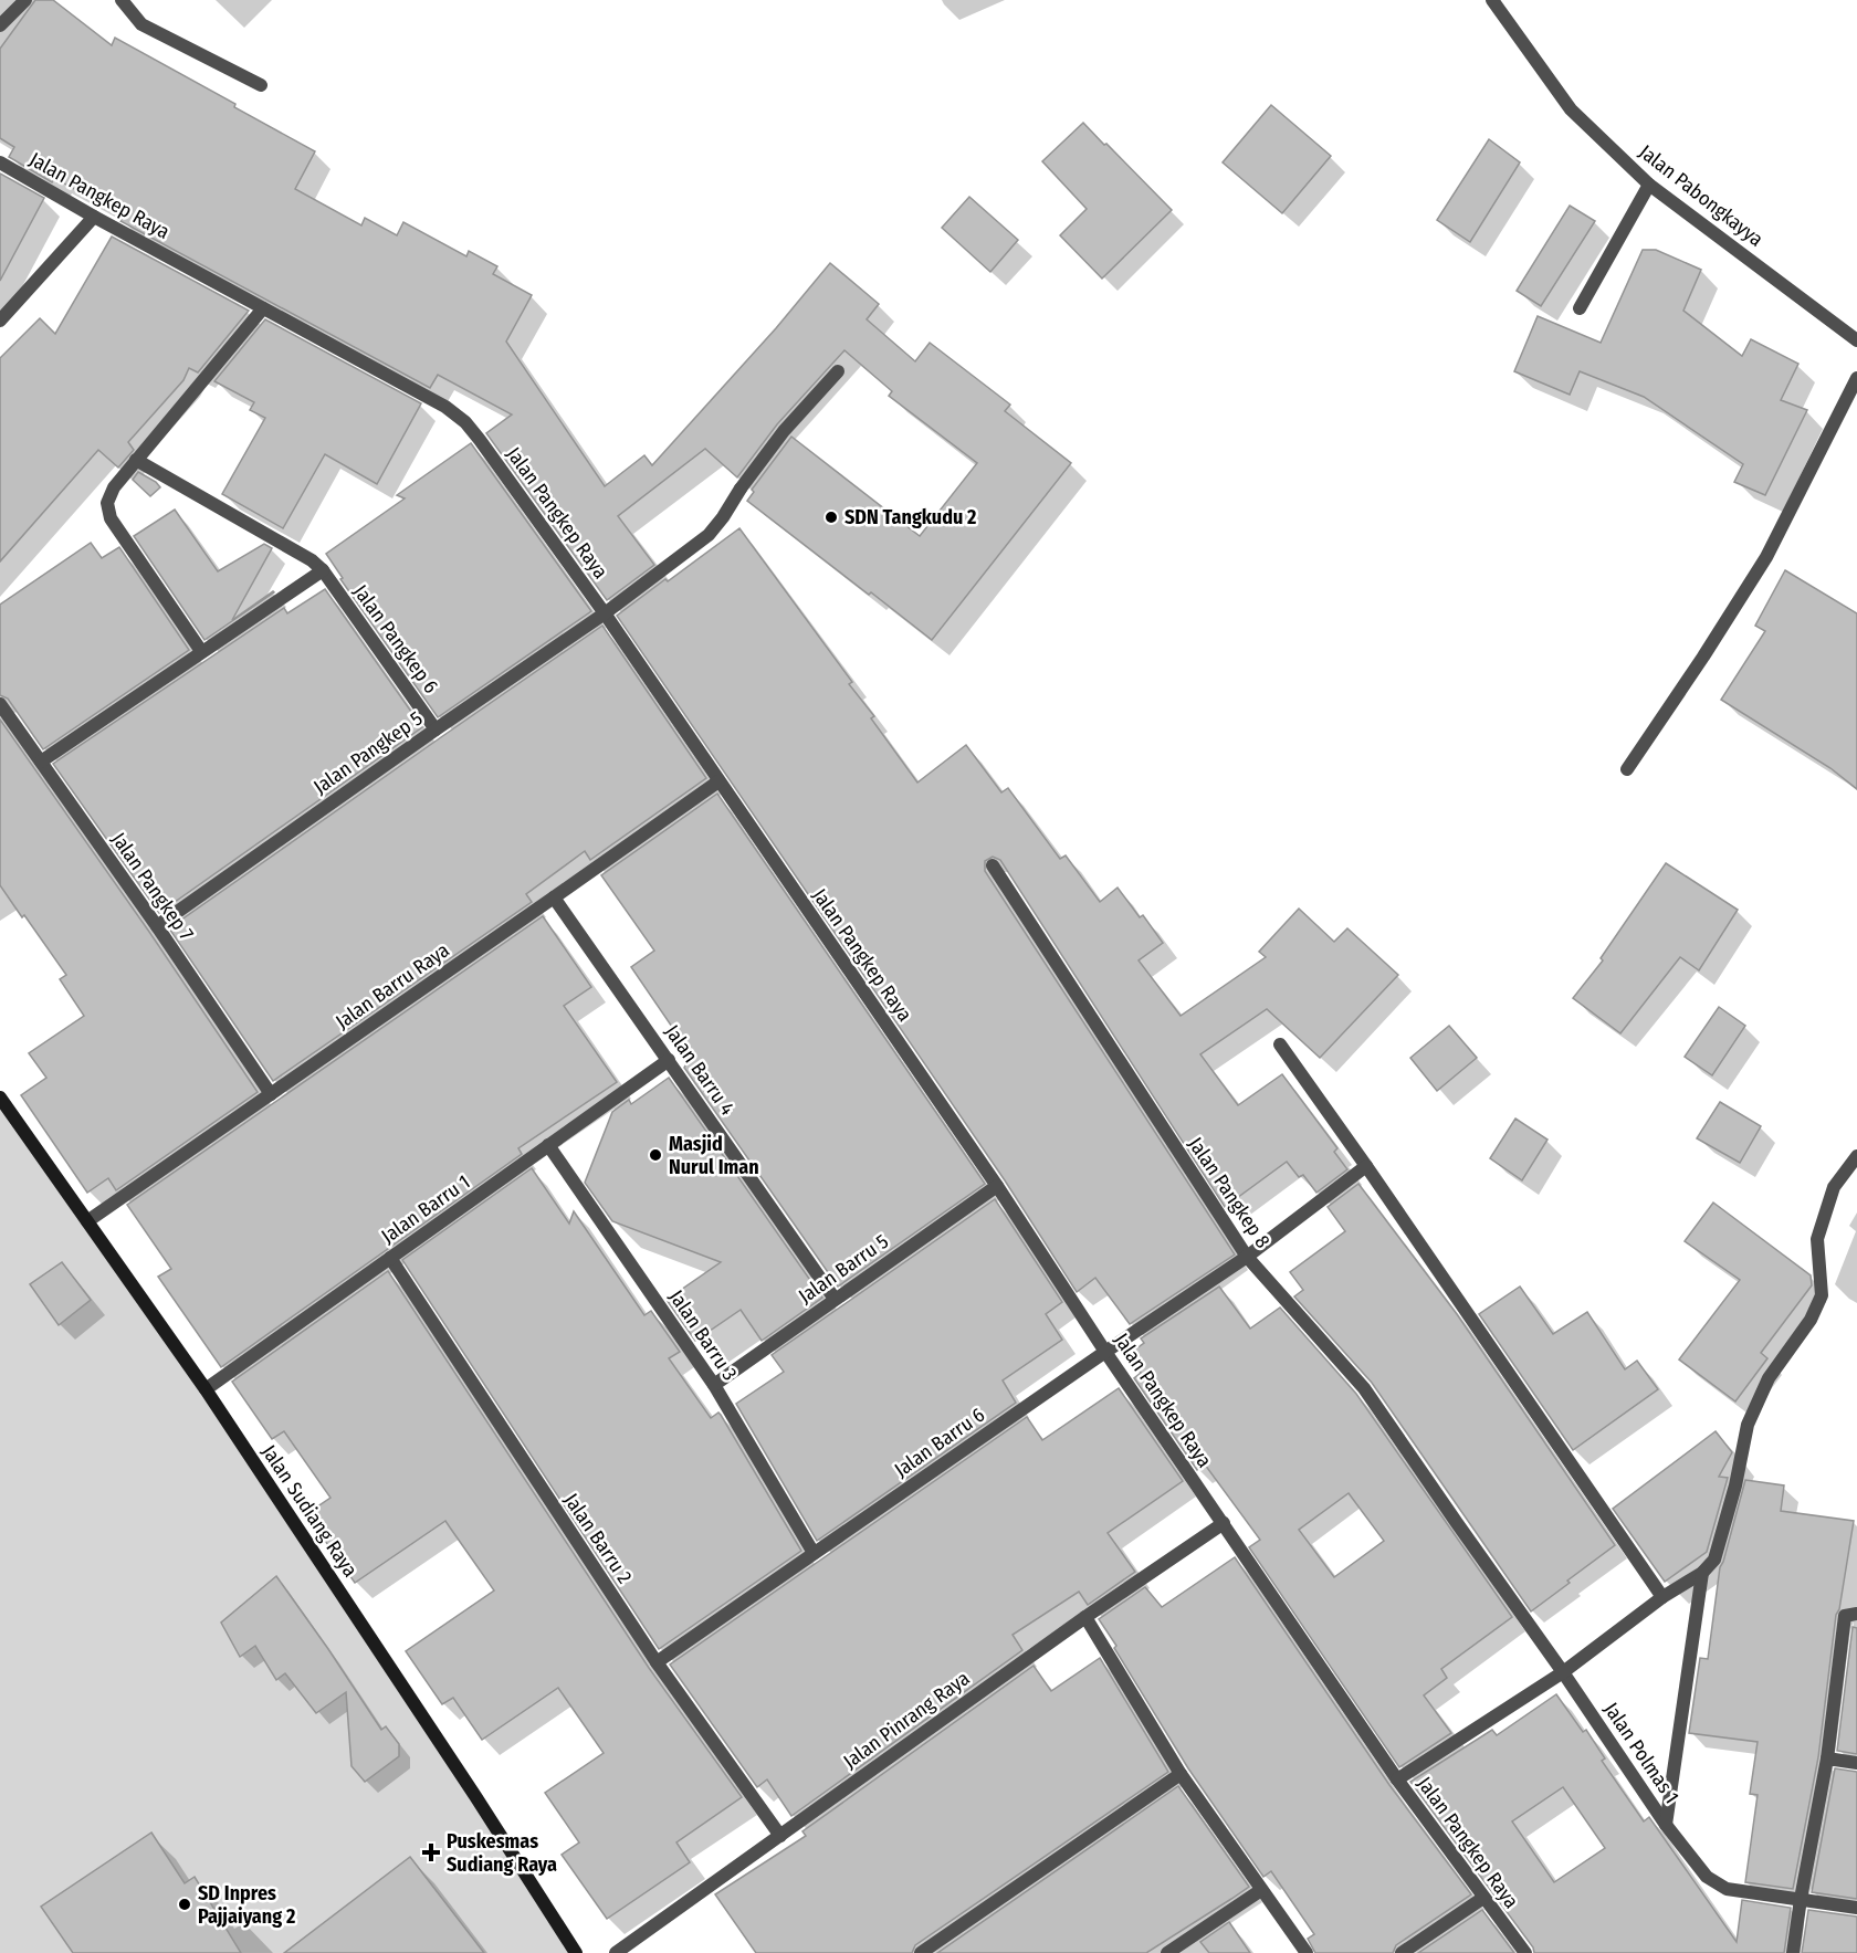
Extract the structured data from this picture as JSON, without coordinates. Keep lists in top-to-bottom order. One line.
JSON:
{"streets":{"street":["Jalan Pangkep Raya","Jalan Pabongkayya","Jalan Pangkep 6","Jalan Pangkep 5","Jalan Pangkep 7","Jalan Barru Raya","Jalan Barru 4","Jalan Pangkep 8","Jalan Barru 1","Jalan Barru 5","Jalan Barru 3","Jalan Barru 6","Jalan Sudiang Raya","Jalan Barru 2","Jalan Pinrang Raya","Jalan Polmas 1"]},"crossings":[["Jalan Pangkep Raya","Jalan Pangkep 5"],["Jalan Pangkep Raya","Jalan Barru Raya"],["Jalan Pangkep Raya","Jalan Barru 5"],["Jalan Pangkep Raya","Jalan Barru 6"],["Jalan Pangkep Raya","Jalan Pinrang Raya"],["Jalan Pangkep 6","Jalan Pangkep 5"],["Jalan Pangkep 5","Jalan Pangkep 7"],["Jalan Pangkep 7","Jalan Barru Raya"],["Jalan Barru Raya","Jalan Barru 4"],["Jalan Barru Raya","Jalan Sudiang Raya"],["Jalan Barru 4","Jalan Barru 1"],["Jalan Barru 4","Jalan Barru 5"],["Jalan Pangkep 8","Jalan Barru 6"],["Jalan Pangkep 8","Jalan Polmas 1"],["Jalan Barru 1","Jalan Barru 3"],["Jalan Barru 1","Jalan Sudiang Raya"],["Jalan Barru 1","Jalan Barru 2"],["Jalan Barru 5","Jalan Barru 3"],["Jalan Barru 3","Jalan Barru 6"],["Jalan Barru 6","Jalan Barru 2"],["Jalan Barru 2","Jalan Pinrang Raya"]],"places":{"other":["SDN Tangkudu 2","Masjid Nurul Iman","SD Inpres Pajjaiyang 2"],"health":["Puskesmas Sudiang Raya"]}}
